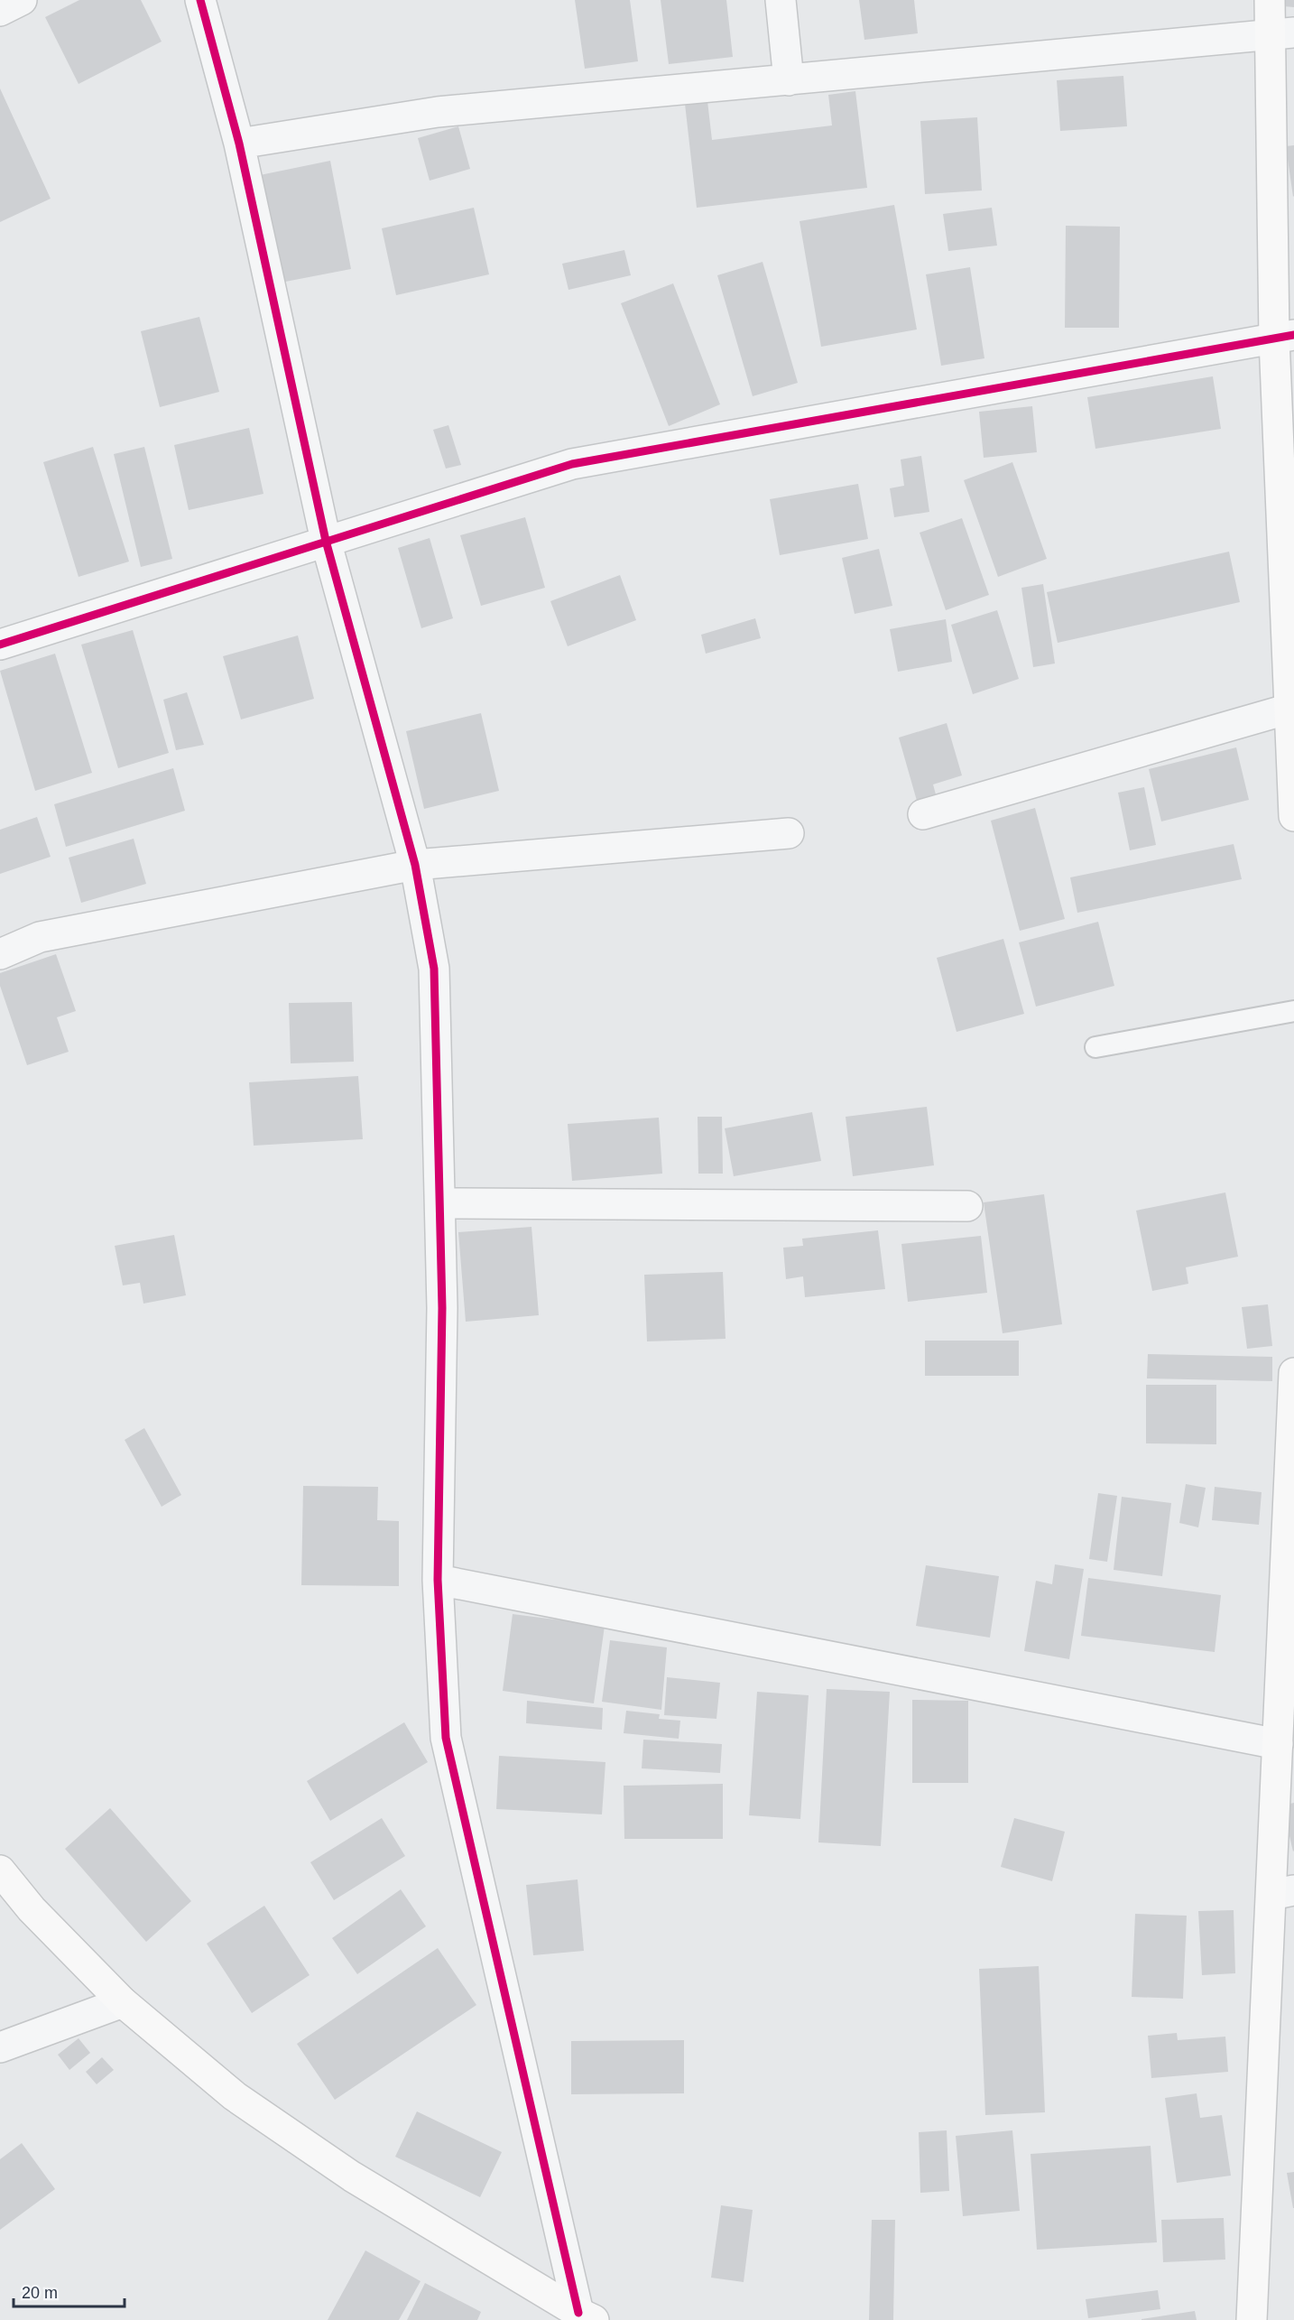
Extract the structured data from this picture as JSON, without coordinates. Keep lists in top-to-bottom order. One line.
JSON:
{"scale_bar":"20 m"}
